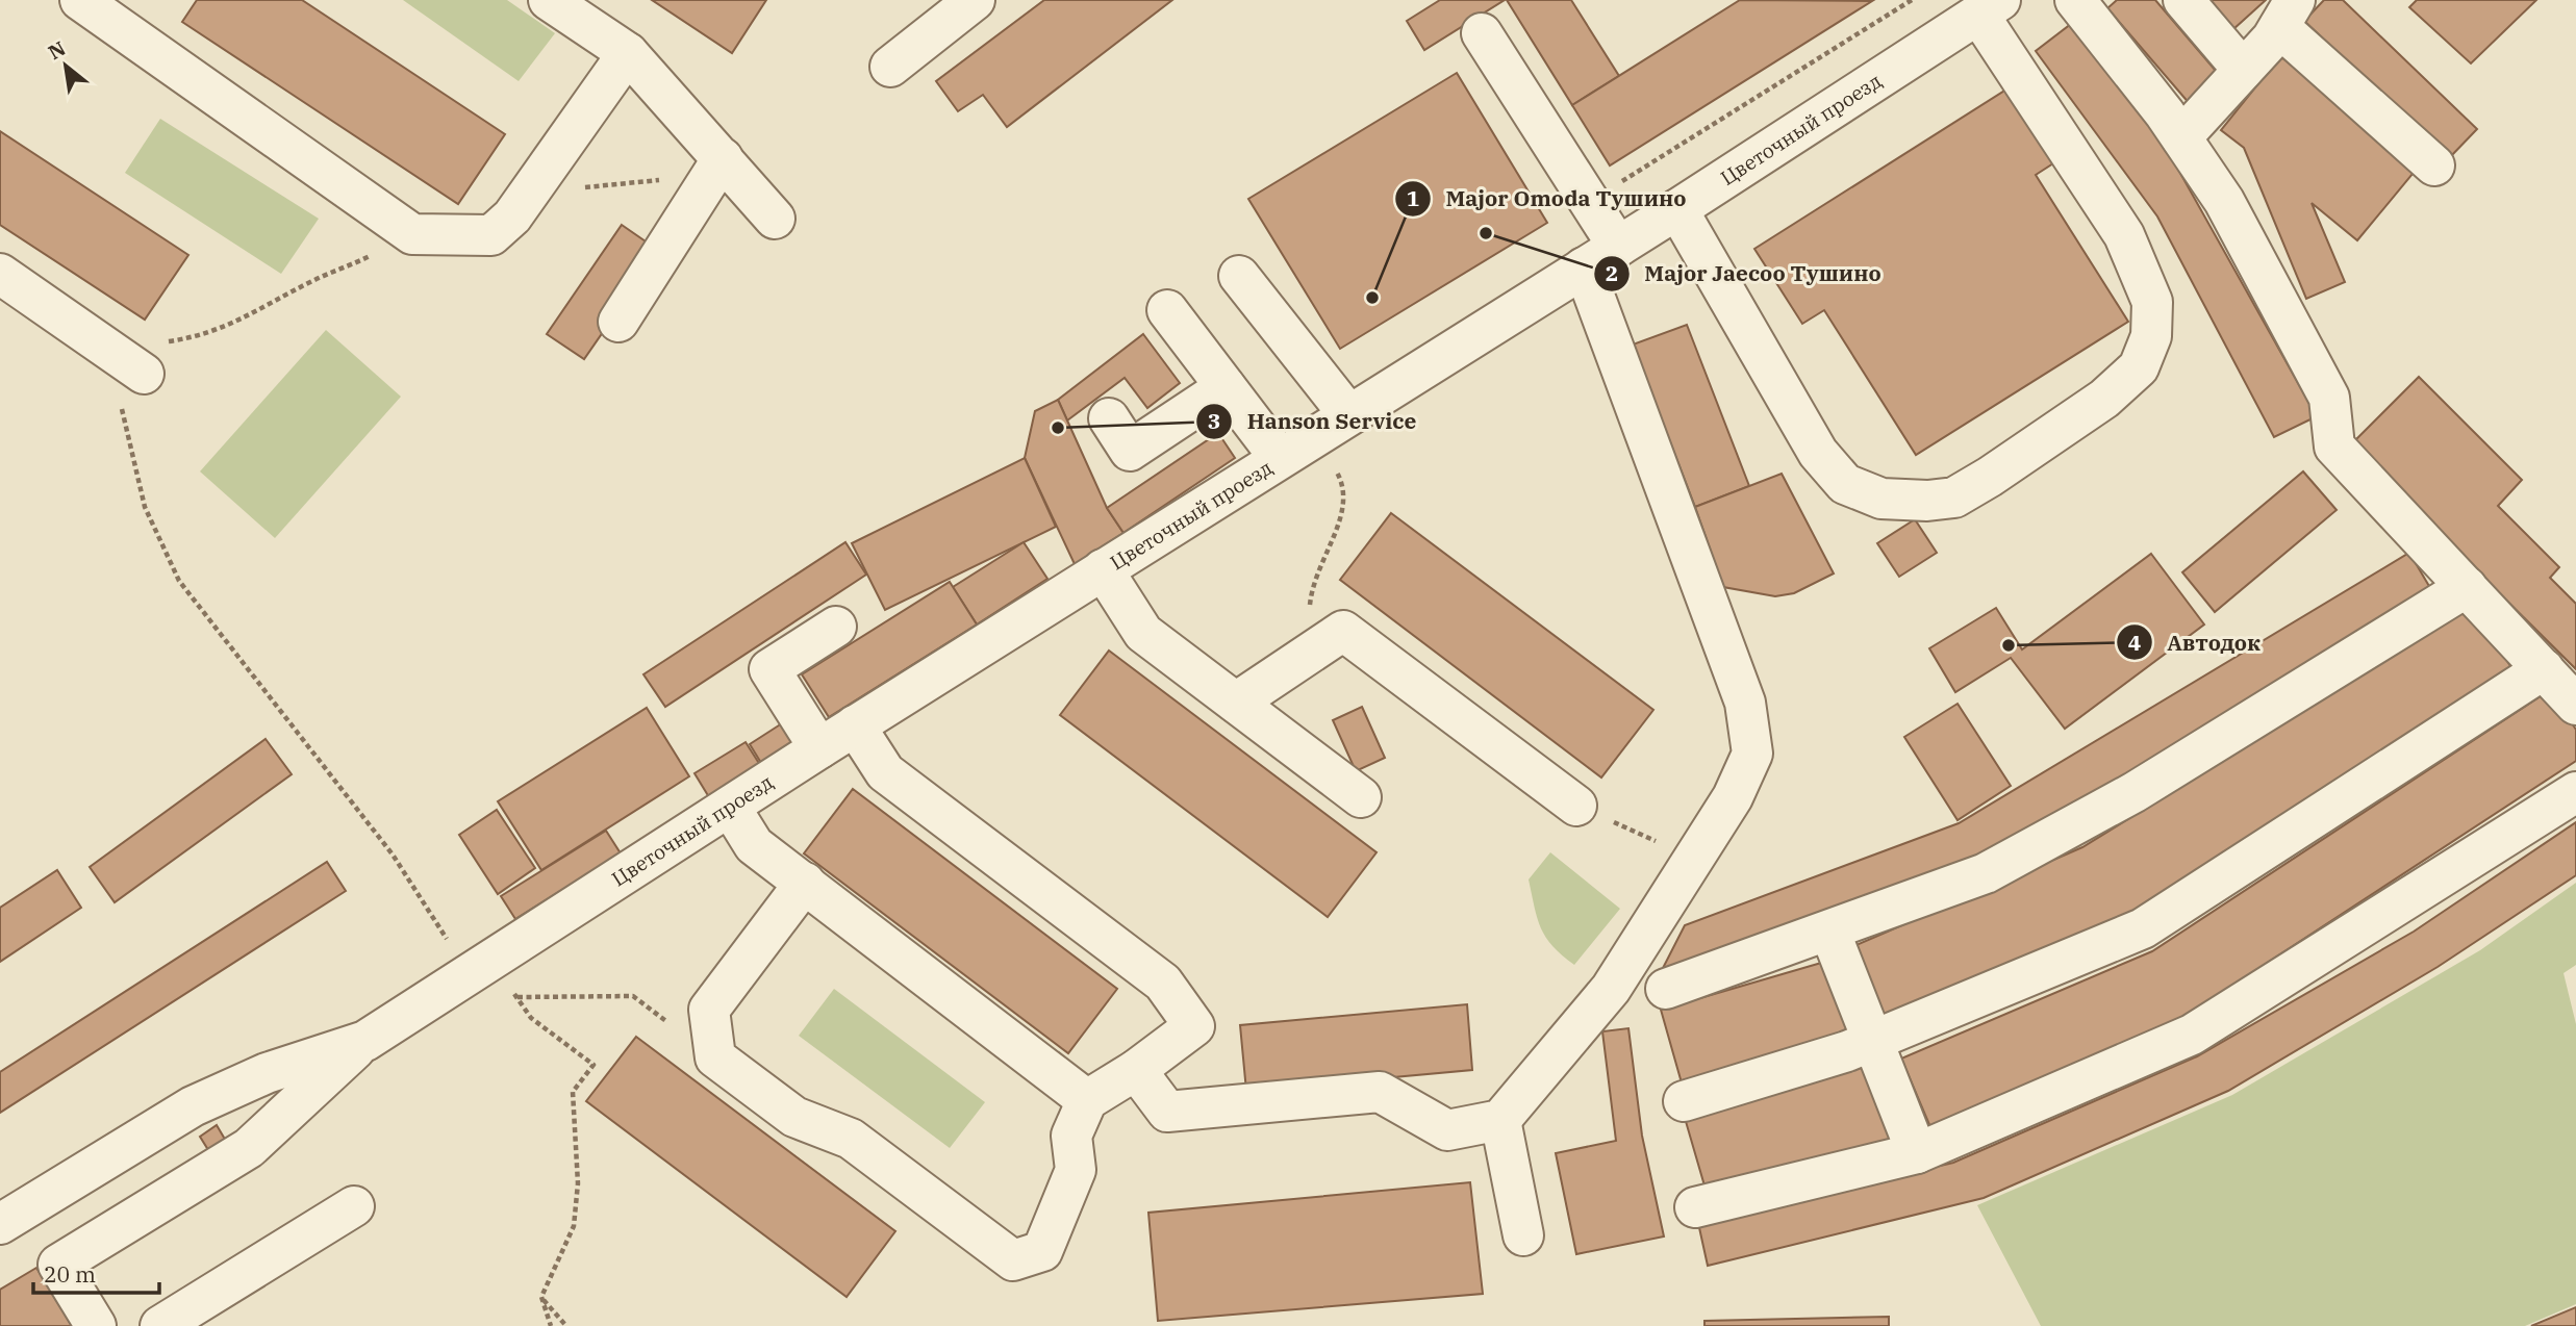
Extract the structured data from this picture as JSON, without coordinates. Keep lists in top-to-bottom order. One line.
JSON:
{"streets":{"street":["Цветочный проезд"]},"places":["Major Jaecoo Тушино","Major Omoda Тушино","Hanson Service","Автодок"],"scale_bar":"20 m","north":"top left"}
